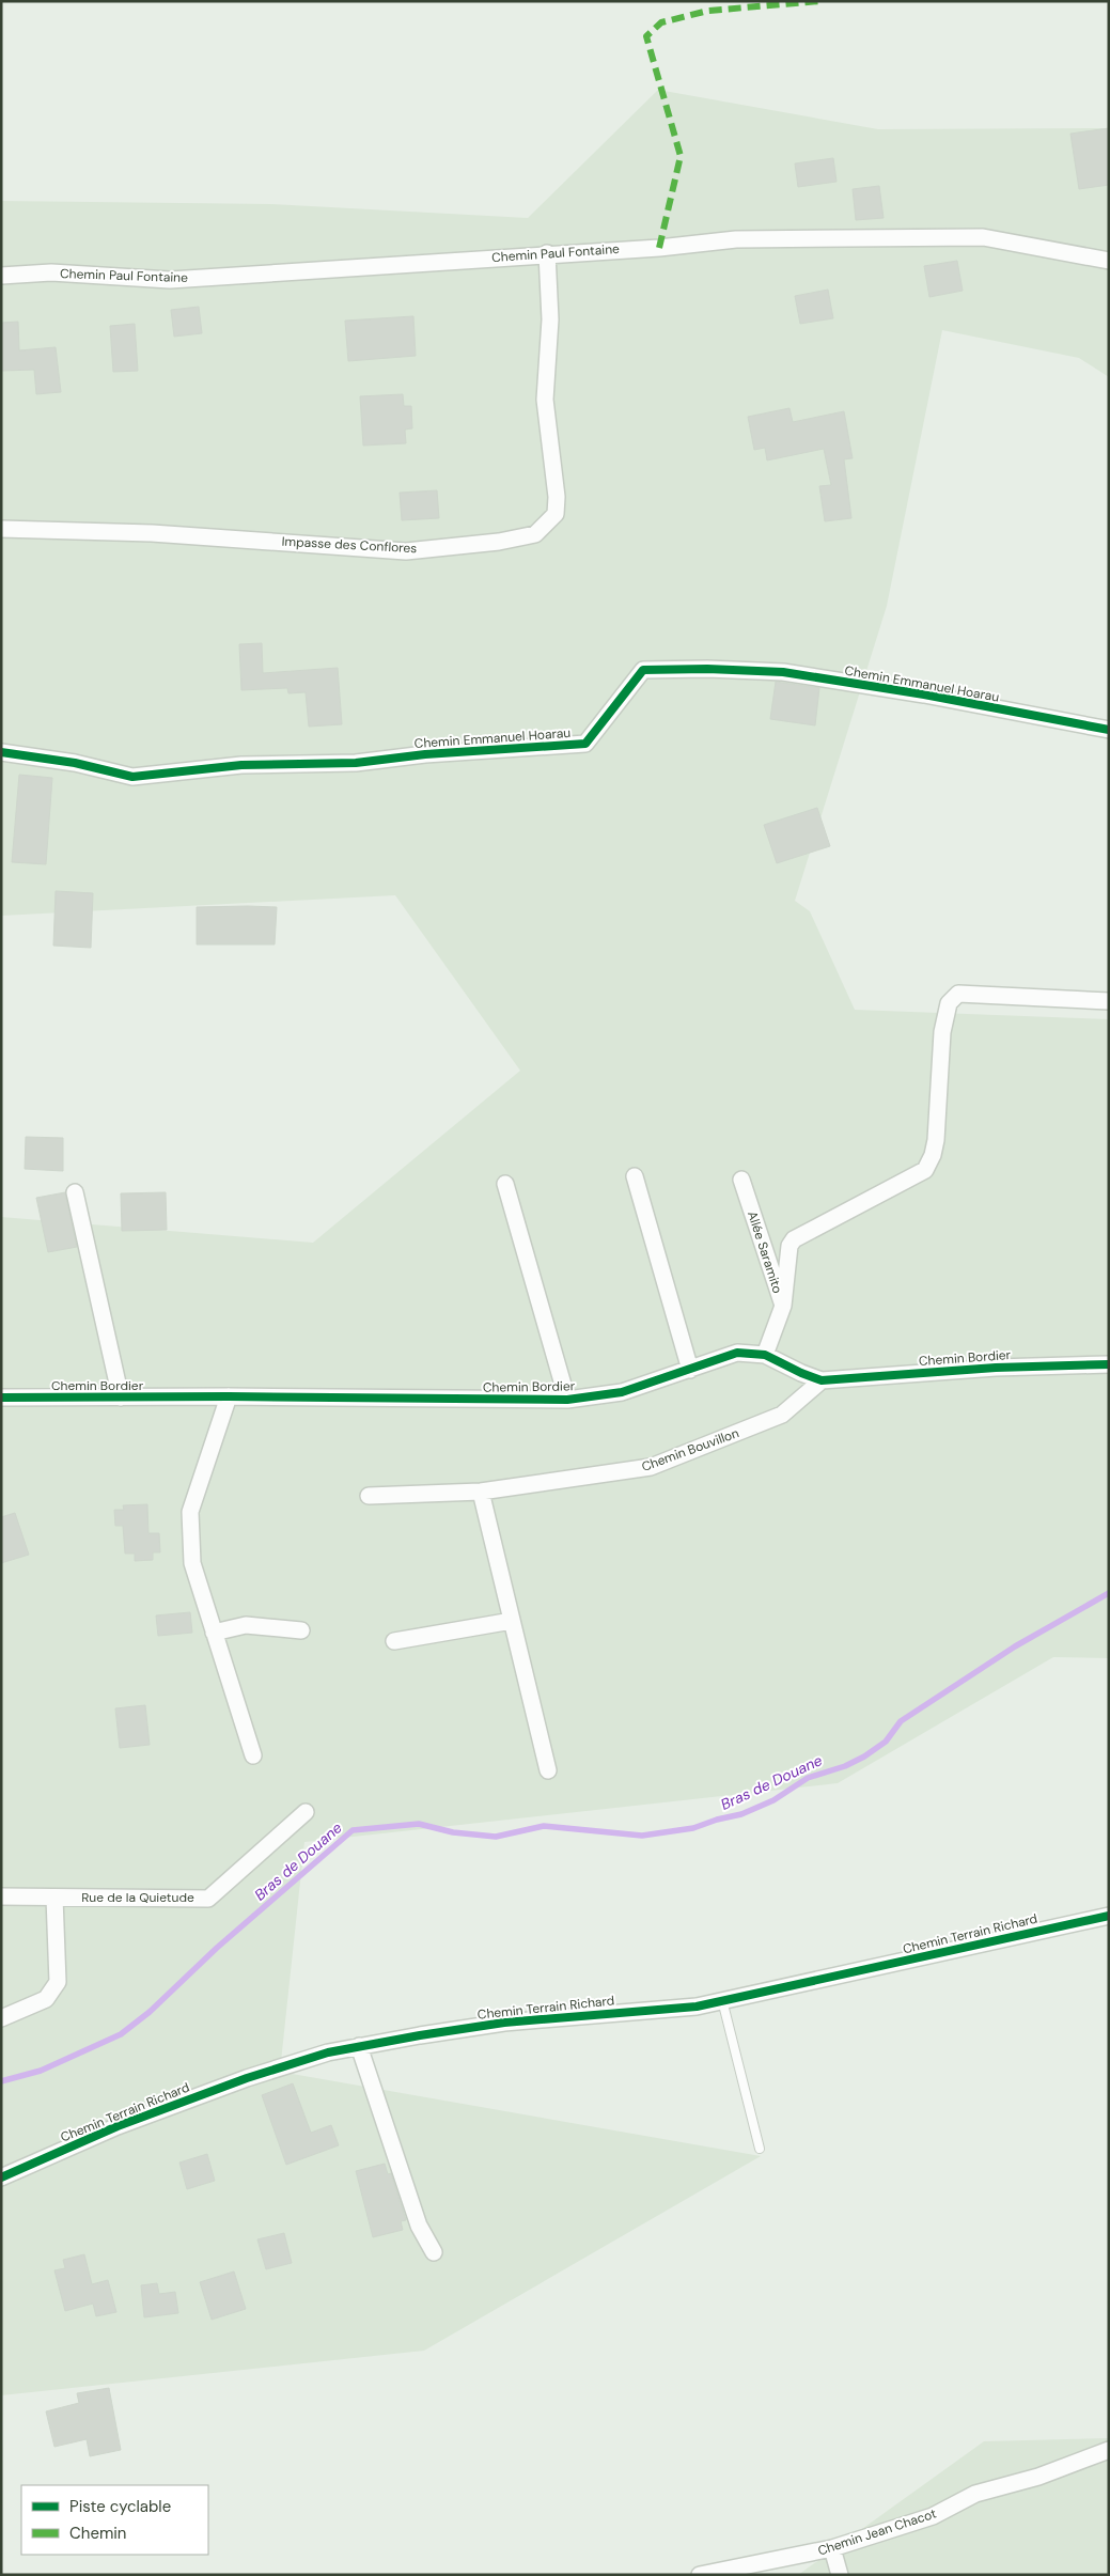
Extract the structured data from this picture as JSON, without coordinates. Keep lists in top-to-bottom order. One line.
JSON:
{"streets":{"street":["Chemin Paul Fontaine","Impasse des Conflores","Chemin Emmanuel Hoarau","Allée Saramito","Chemin Bordier","Chemin Bouvillon","Rue de la Quietude","Chemin Terrain Richard","Chemin Jean Chacot"]},"crossings":[["Chemin Paul Fontaine","Impasse des Conflores"],["Allée Saramito","Chemin Bordier"],["Chemin Bordier","Chemin Bouvillon"]],"water":["Bras de Douane"],"legend":["Piste cyclable","Chemin"]}
